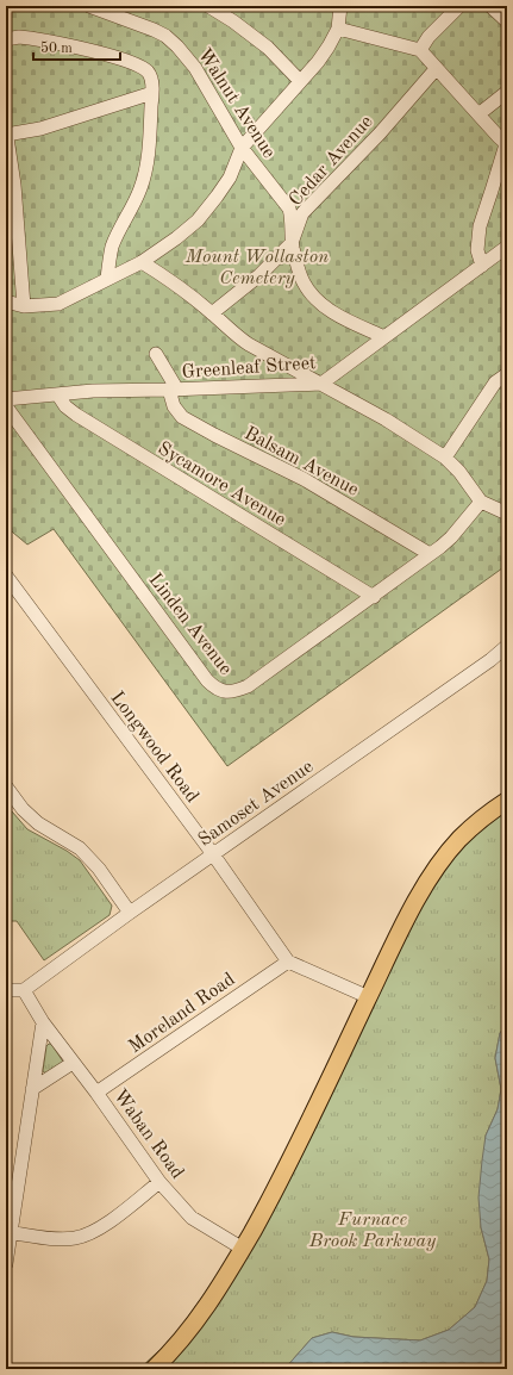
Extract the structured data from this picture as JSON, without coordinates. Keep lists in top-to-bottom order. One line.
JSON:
{"streets":{"street":["Walnut Avenue","Cedar Avenue","Greenleaf Street","Balsam Avenue","Sycamore Avenue","Linden Avenue","Longwood Road","Samoset Avenue","Moreland Road","Waban Road"]},"crossings":[["Walnut Avenue","Cedar Avenue"],["Walnut Avenue","Greenleaf Street"],["Greenleaf Street","Balsam Avenue"],["Greenleaf Street","Sycamore Avenue"],["Balsam Avenue","Linden Avenue"],["Sycamore Avenue","Linden Avenue"],["Longwood Road","Samoset Avenue"],["Longwood Road","Moreland Road"],["Moreland Road","Waban Road"]],"parks":["Mount Wollaston Cemetery","Furnace Brook Parkway"],"scale_bar":"50 m"}
